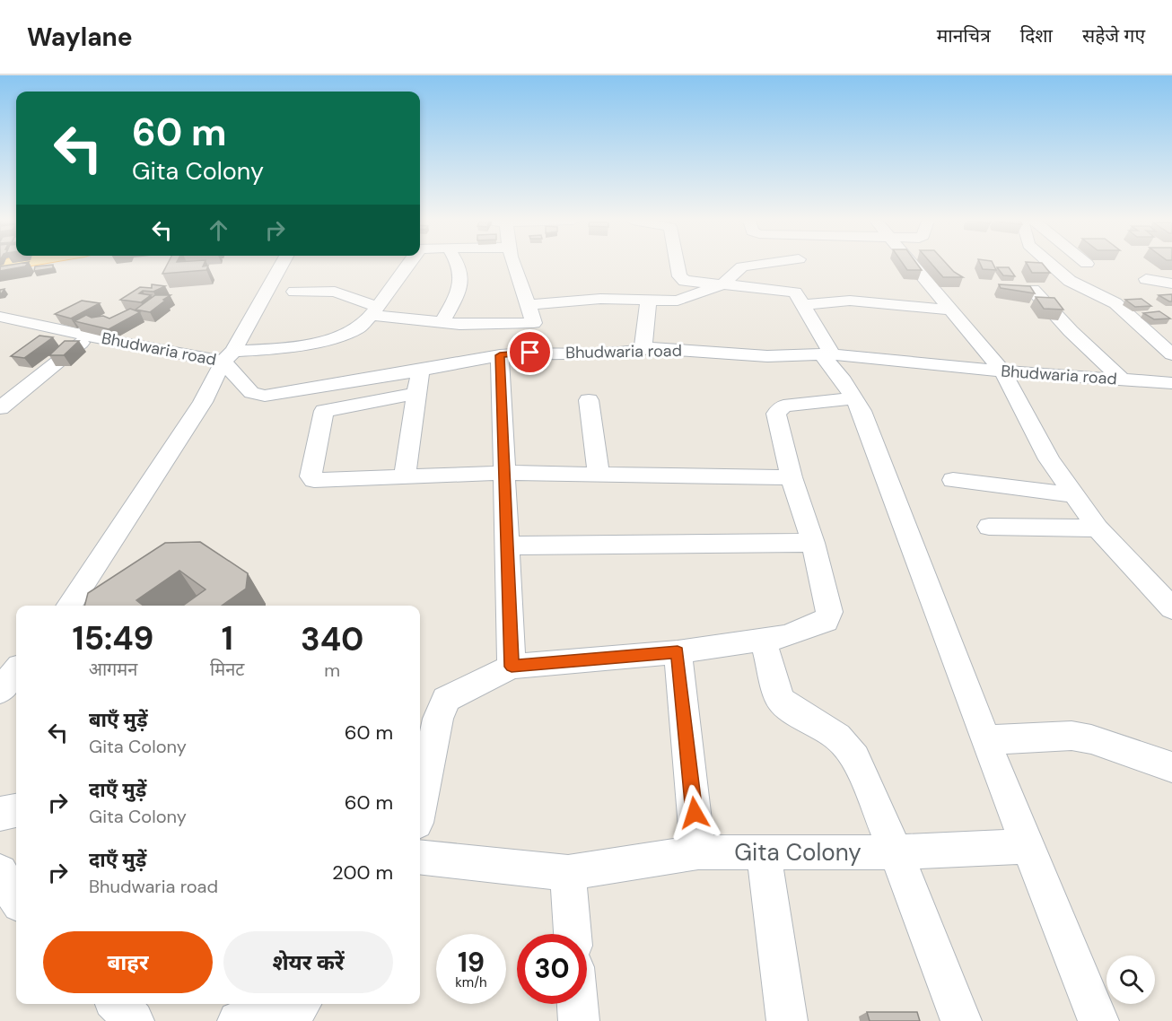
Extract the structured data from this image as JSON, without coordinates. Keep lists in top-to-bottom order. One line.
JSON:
{"streets":{"street":["Bhudwaria road","Gita Colony"]},"page":{"header":"Waylane","nav":["मानचित्र","दिशा","सहेजे गए"],"turn":["60 m","Gita Colony"],"eta":["15:49","आगमन","1","मिनट","340","m"],"list":[{"name":"बाएँ मुड़ें","note":"Gita Colony","value":"60 m"},{"name":"दाएँ मुड़ें","note":"Gita Colony","value":"60 m"},{"name":"दाएँ मुड़ें","note":"Bhudwaria road","value":"200 m"}],"buttons":["बाहर","शेयर करें"],"speed":"19 km/h","limit":"30"}}
